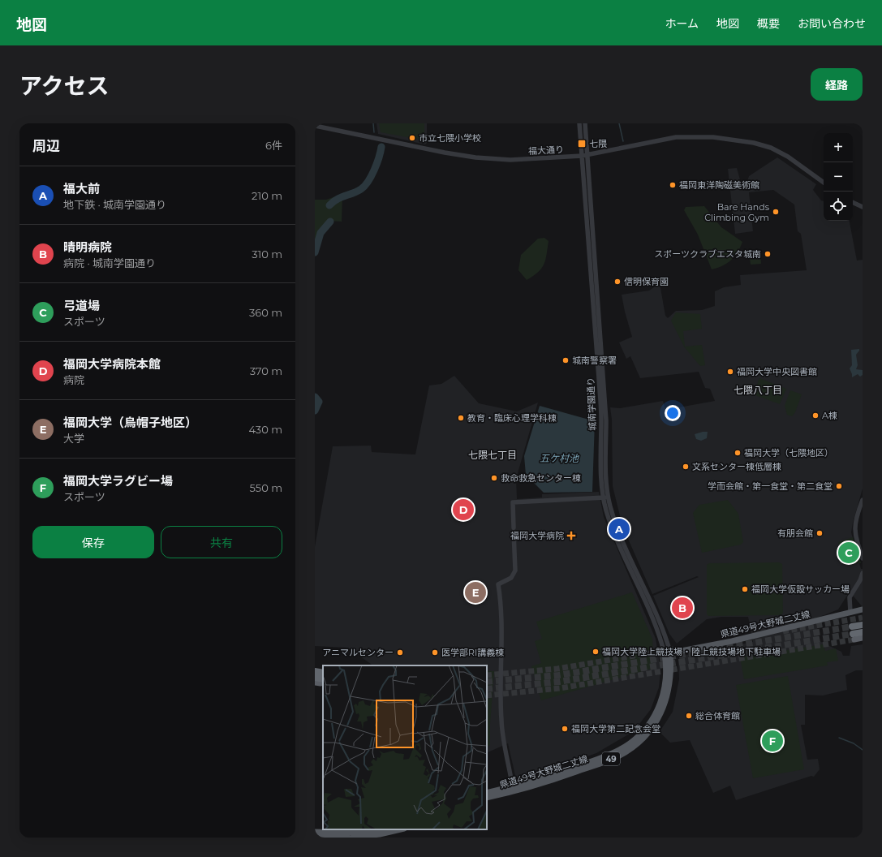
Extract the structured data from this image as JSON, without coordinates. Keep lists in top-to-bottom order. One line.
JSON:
{"streets":{"main road":["県道49号大野城二丈線","49"],"street":["福大通り","城南学園通り"]},"crossings":[["福大通り","城南学園通り"],["城南学園通り","県道49号大野城二丈線"]],"districts":["七隈八丁目","七隈七丁目"],"water":["五ケ村池"],"places":{"other":["市立七隈小学校","福岡東洋陶磁美術館","Bare Hands Climbing Gym","スポーツクラブエスタ城南","信明保育園","城南警察署","福岡大学中央図書館","A棟","教育・臨床心理学科棟","福岡大学（七隈地区）","文系センター棟低層棟","救命救急センター棟","学而会館・第一食堂・第二食堂","有朋会館","福岡大学仮設サッカー場","福岡大学陸上競技場・陸上競技場地下駐車場","アニマルセンター","医学部RI講義棟","総合体育館","福岡大学第二記念会堂"],"transit":["七隈"],"health":["福岡大学病院"]},"page":{"header":"地図","nav":["ホーム","地図","概要","お問い合わせ"],"title":"アクセス","buttons":["経路",["保存","共有"]],"heading":["周辺","6件"],"map_buttons":["+","−"],"list":[{"mark":"A","name":"福大前","note":"地下鉄 · 城南学園通り","value":"210 m"},{"mark":"B","name":"晴明病院","note":"病院 · 城南学園通り","value":"310 m"},{"mark":"C","name":"弓道場","note":"スポーツ","value":"360 m"},{"mark":"D","name":"福岡大学病院本館","note":"病院","value":"370 m"},{"mark":"E","name":"福岡大学（烏帽子地区）","note":"大学","value":"430 m"},{"mark":"F","name":"福岡大学ラグビー場","note":"スポーツ","value":"550 m"}],"pins":["D","A","C","E","B","F"]}}
